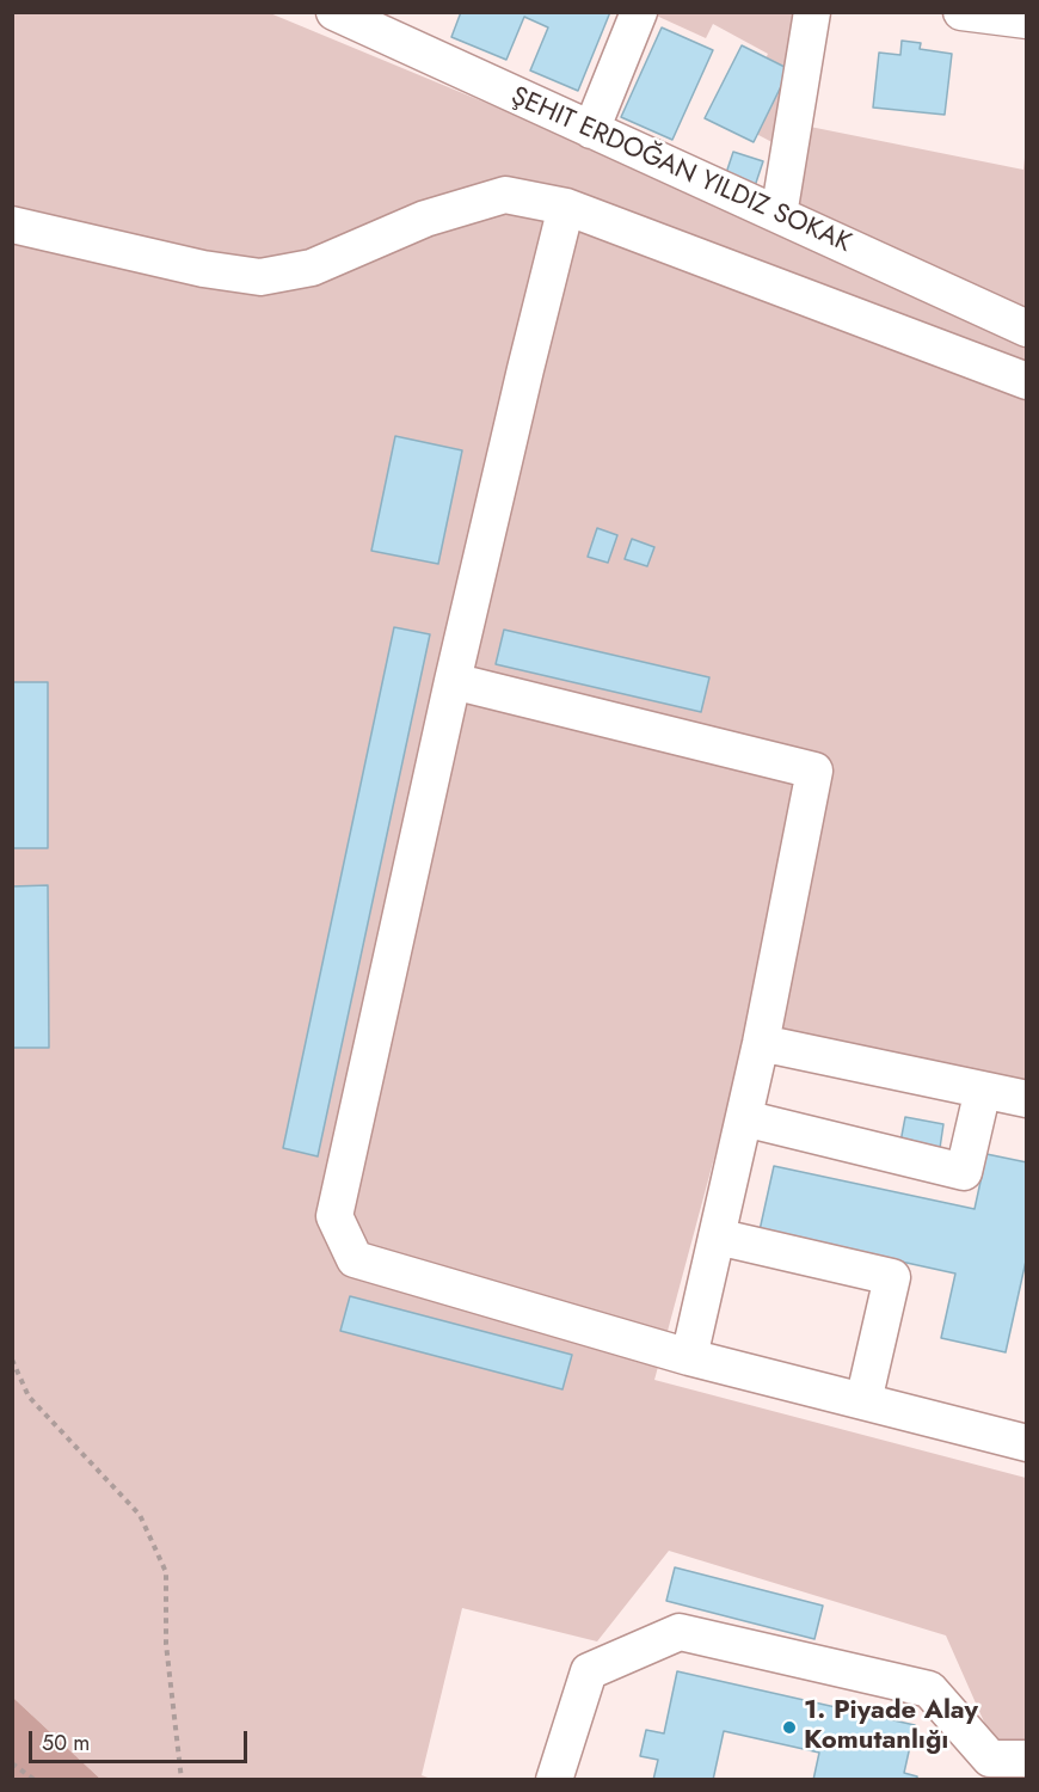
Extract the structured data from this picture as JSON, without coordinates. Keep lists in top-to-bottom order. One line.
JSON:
{"places":["1. Piyade Alay Komutanlığı"],"scale_bar":"50 m"}
